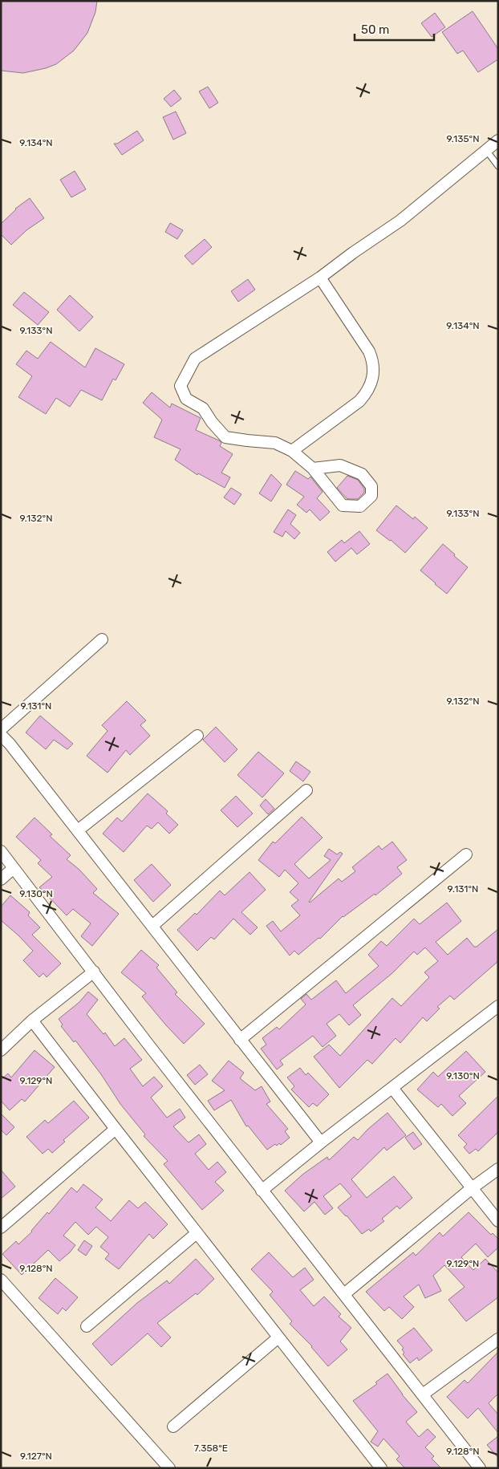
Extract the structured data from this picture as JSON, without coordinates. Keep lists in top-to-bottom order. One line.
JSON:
{"scale_bar":"50 m","coordinates":["9.135°N","9.134°N","9.133°N","9.132°N","9.131°N","9.130°N","9.129°N","9.128°N","7.358°E","9.127°N"]}
